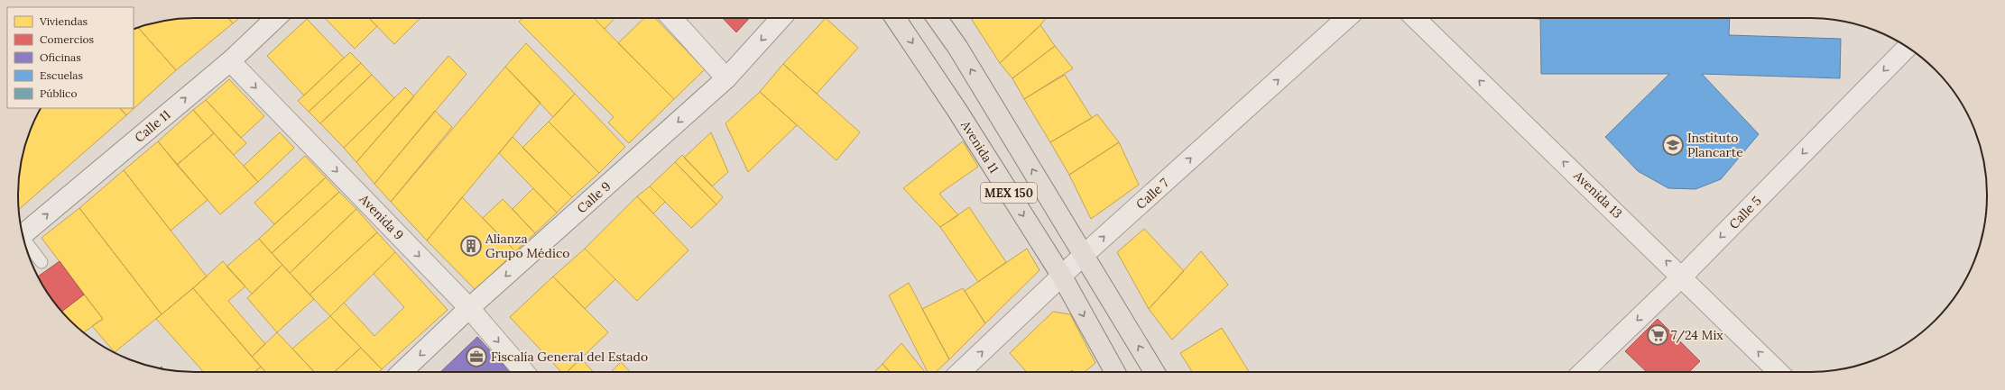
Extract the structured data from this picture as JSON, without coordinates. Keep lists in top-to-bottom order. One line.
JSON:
{"streets":{"main road":["Avenida 11","MEX 150"],"street":["Calle 11","Calle 7","Avenida 13","Calle 9","Calle 5","Avenida 9"]},"crossings":[["Calle 11","Avenida 9"],["Avenida 11","Calle 7"],["MEX 150","Calle 7"],["Avenida 13","Calle 5"],["Calle 9","Avenida 9"]],"one_way":["Calle 11","Calle 7","Avenida 13","Calle 9","Calle 5","Avenida 9"],"places":{"school or university":["Instituto Plancarte"],"building":["Alianza Grupo Médico"],"supermarket":["7/24 Mix"],"office":["Fiscalía General del Estado"]},"legend":["Viviendas","Comercios","Oficinas","Escuelas","Público"]}
